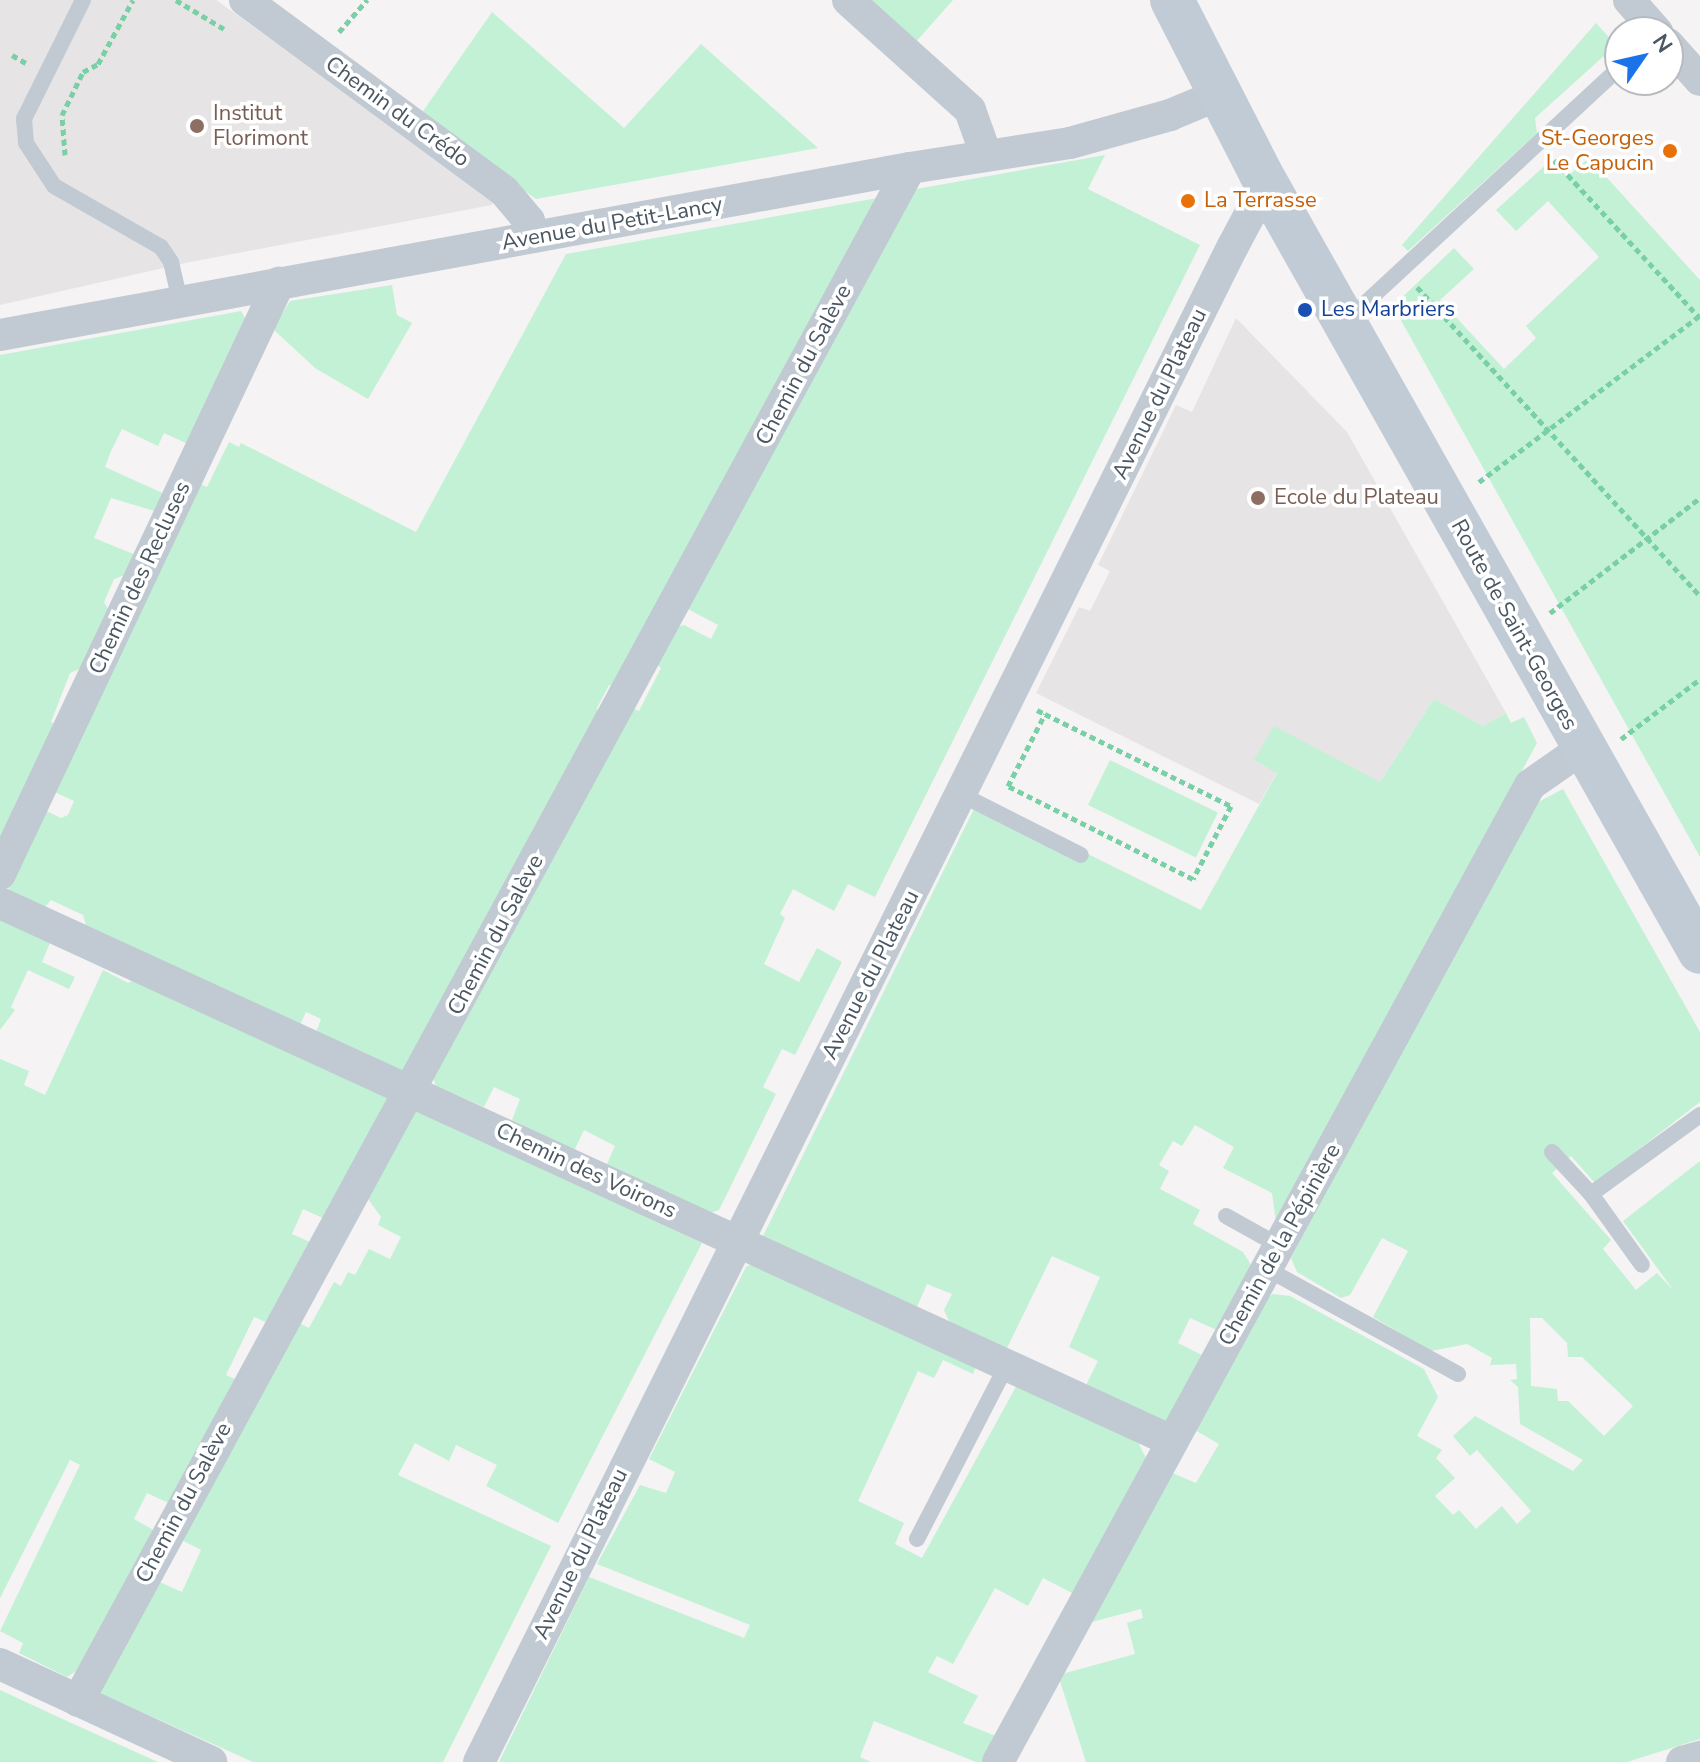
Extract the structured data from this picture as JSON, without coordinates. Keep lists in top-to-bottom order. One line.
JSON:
{"streets":{"street":["Chemin du Crédo","Avenue du Petit-Lancy","Chemin du Salève","Avenue du Plateau","Chemin des Recluses","Route de Saint-Georges","Chemin des Voirons","Chemin de la Pépinière"]},"crossings":[["Chemin du Crédo","Avenue du Petit-Lancy"],["Avenue du Petit-Lancy","Chemin du Salève"],["Avenue du Petit-Lancy","Chemin des Recluses"],["Avenue du Petit-Lancy","Route de Saint-Georges"],["Chemin du Salève","Chemin des Voirons"],["Avenue du Plateau","Route de Saint-Georges"],["Avenue du Plateau","Chemin des Voirons"],["Route de Saint-Georges","Chemin de la Pépinière"],["Chemin des Voirons","Chemin de la Pépinière"]],"places":["Institut Florimont","St-Georges Le Capucin","La Terrasse","Les Marbriers","Ecole du Plateau"],"north":"top right"}
